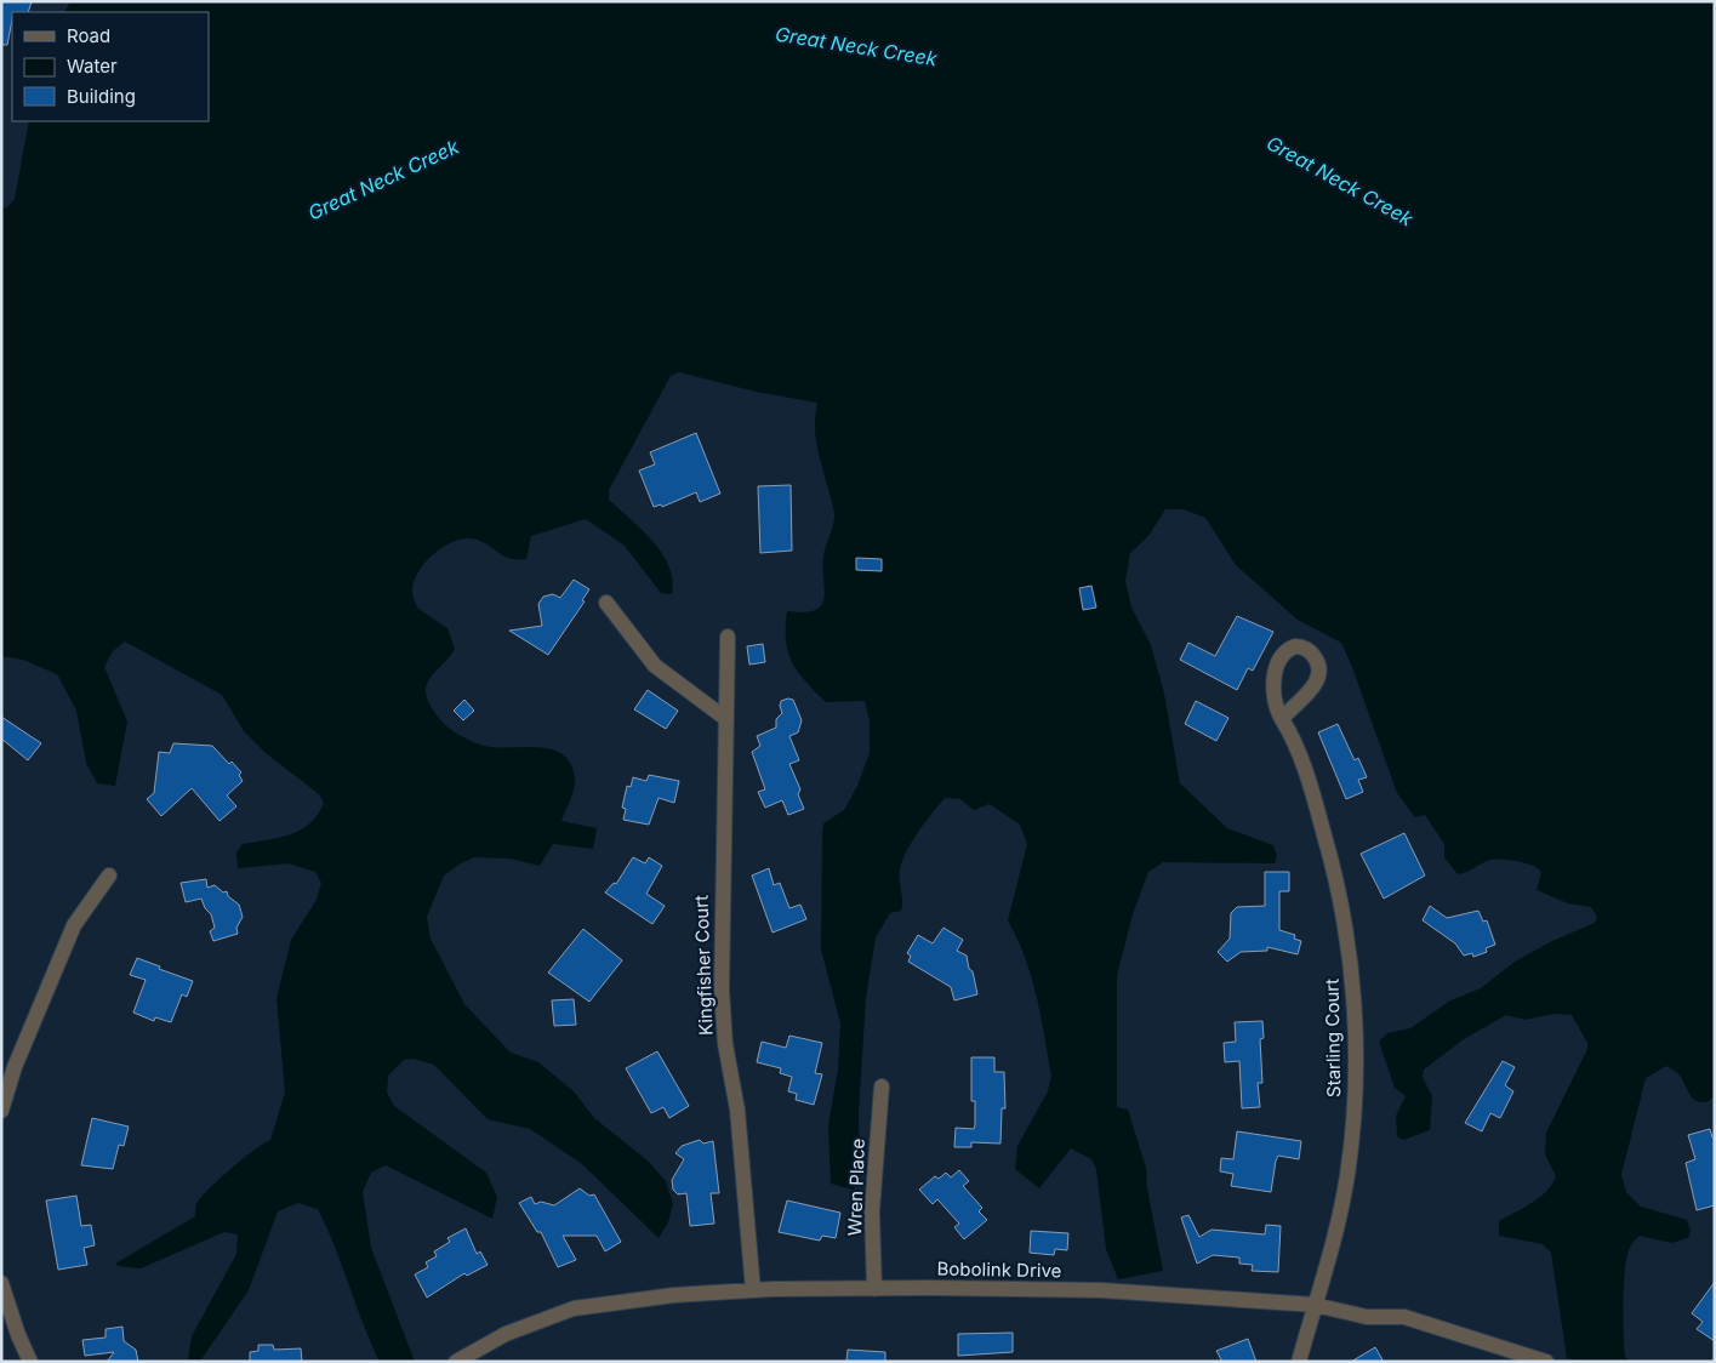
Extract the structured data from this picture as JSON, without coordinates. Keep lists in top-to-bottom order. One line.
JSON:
{"streets":{"street":["Kingfisher Court","Starling Court","Wren Place","Bobolink Drive"]},"crossings":[["Kingfisher Court","Bobolink Drive"],["Starling Court","Bobolink Drive"],["Wren Place","Bobolink Drive"]],"water":["Great Neck Creek"],"legend":["Road","Water","Building"]}
